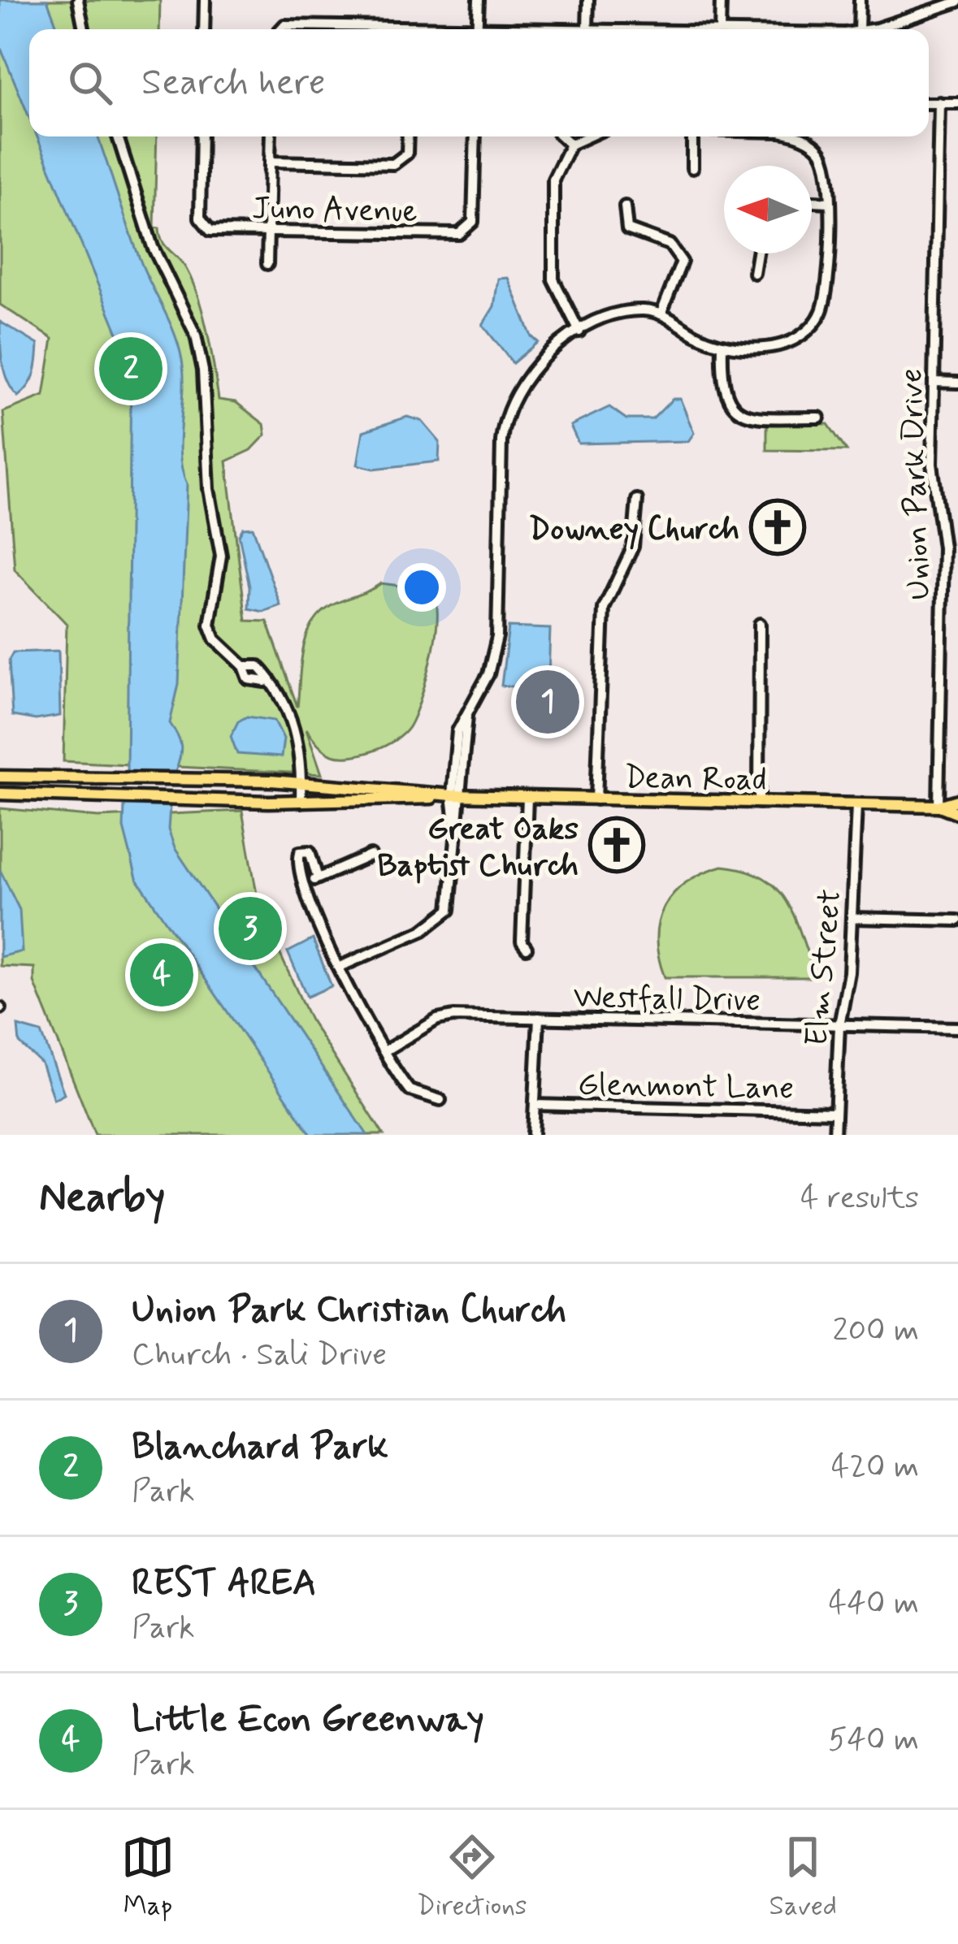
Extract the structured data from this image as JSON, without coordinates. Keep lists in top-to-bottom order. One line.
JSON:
{"streets":{"main road":["Dean Road"],"street":["Juno Avenue","Union Park Drive","Elm Street","Westfall Drive","Glenmont Lane"]},"crossings":[["Union Park Drive","Dean Road"],["Dean Road","Elm Street"],["Elm Street","Westfall Drive"],["Elm Street","Glenmont Lane"]],"places":{"church":["Downey Church","Great Oaks Baptist Church"]},"north":"left","page":{"search":"Search here","pins":["2","1","3","4"],"heading":["Nearby","4 results"],"list":[{"mark":"1","name":"Union Park Christian Church","note":"Church · Sali Drive","value":"200 m"},{"mark":"2","name":"Blanchard Park","note":"Park","value":"420 m"},{"mark":"3","name":"REST AREA","note":"Park","value":"440 m"},{"mark":"4","name":"Little Econ Greenway","note":"Park","value":"540 m"}],"nav":["Map","Directions","Saved"]}}
